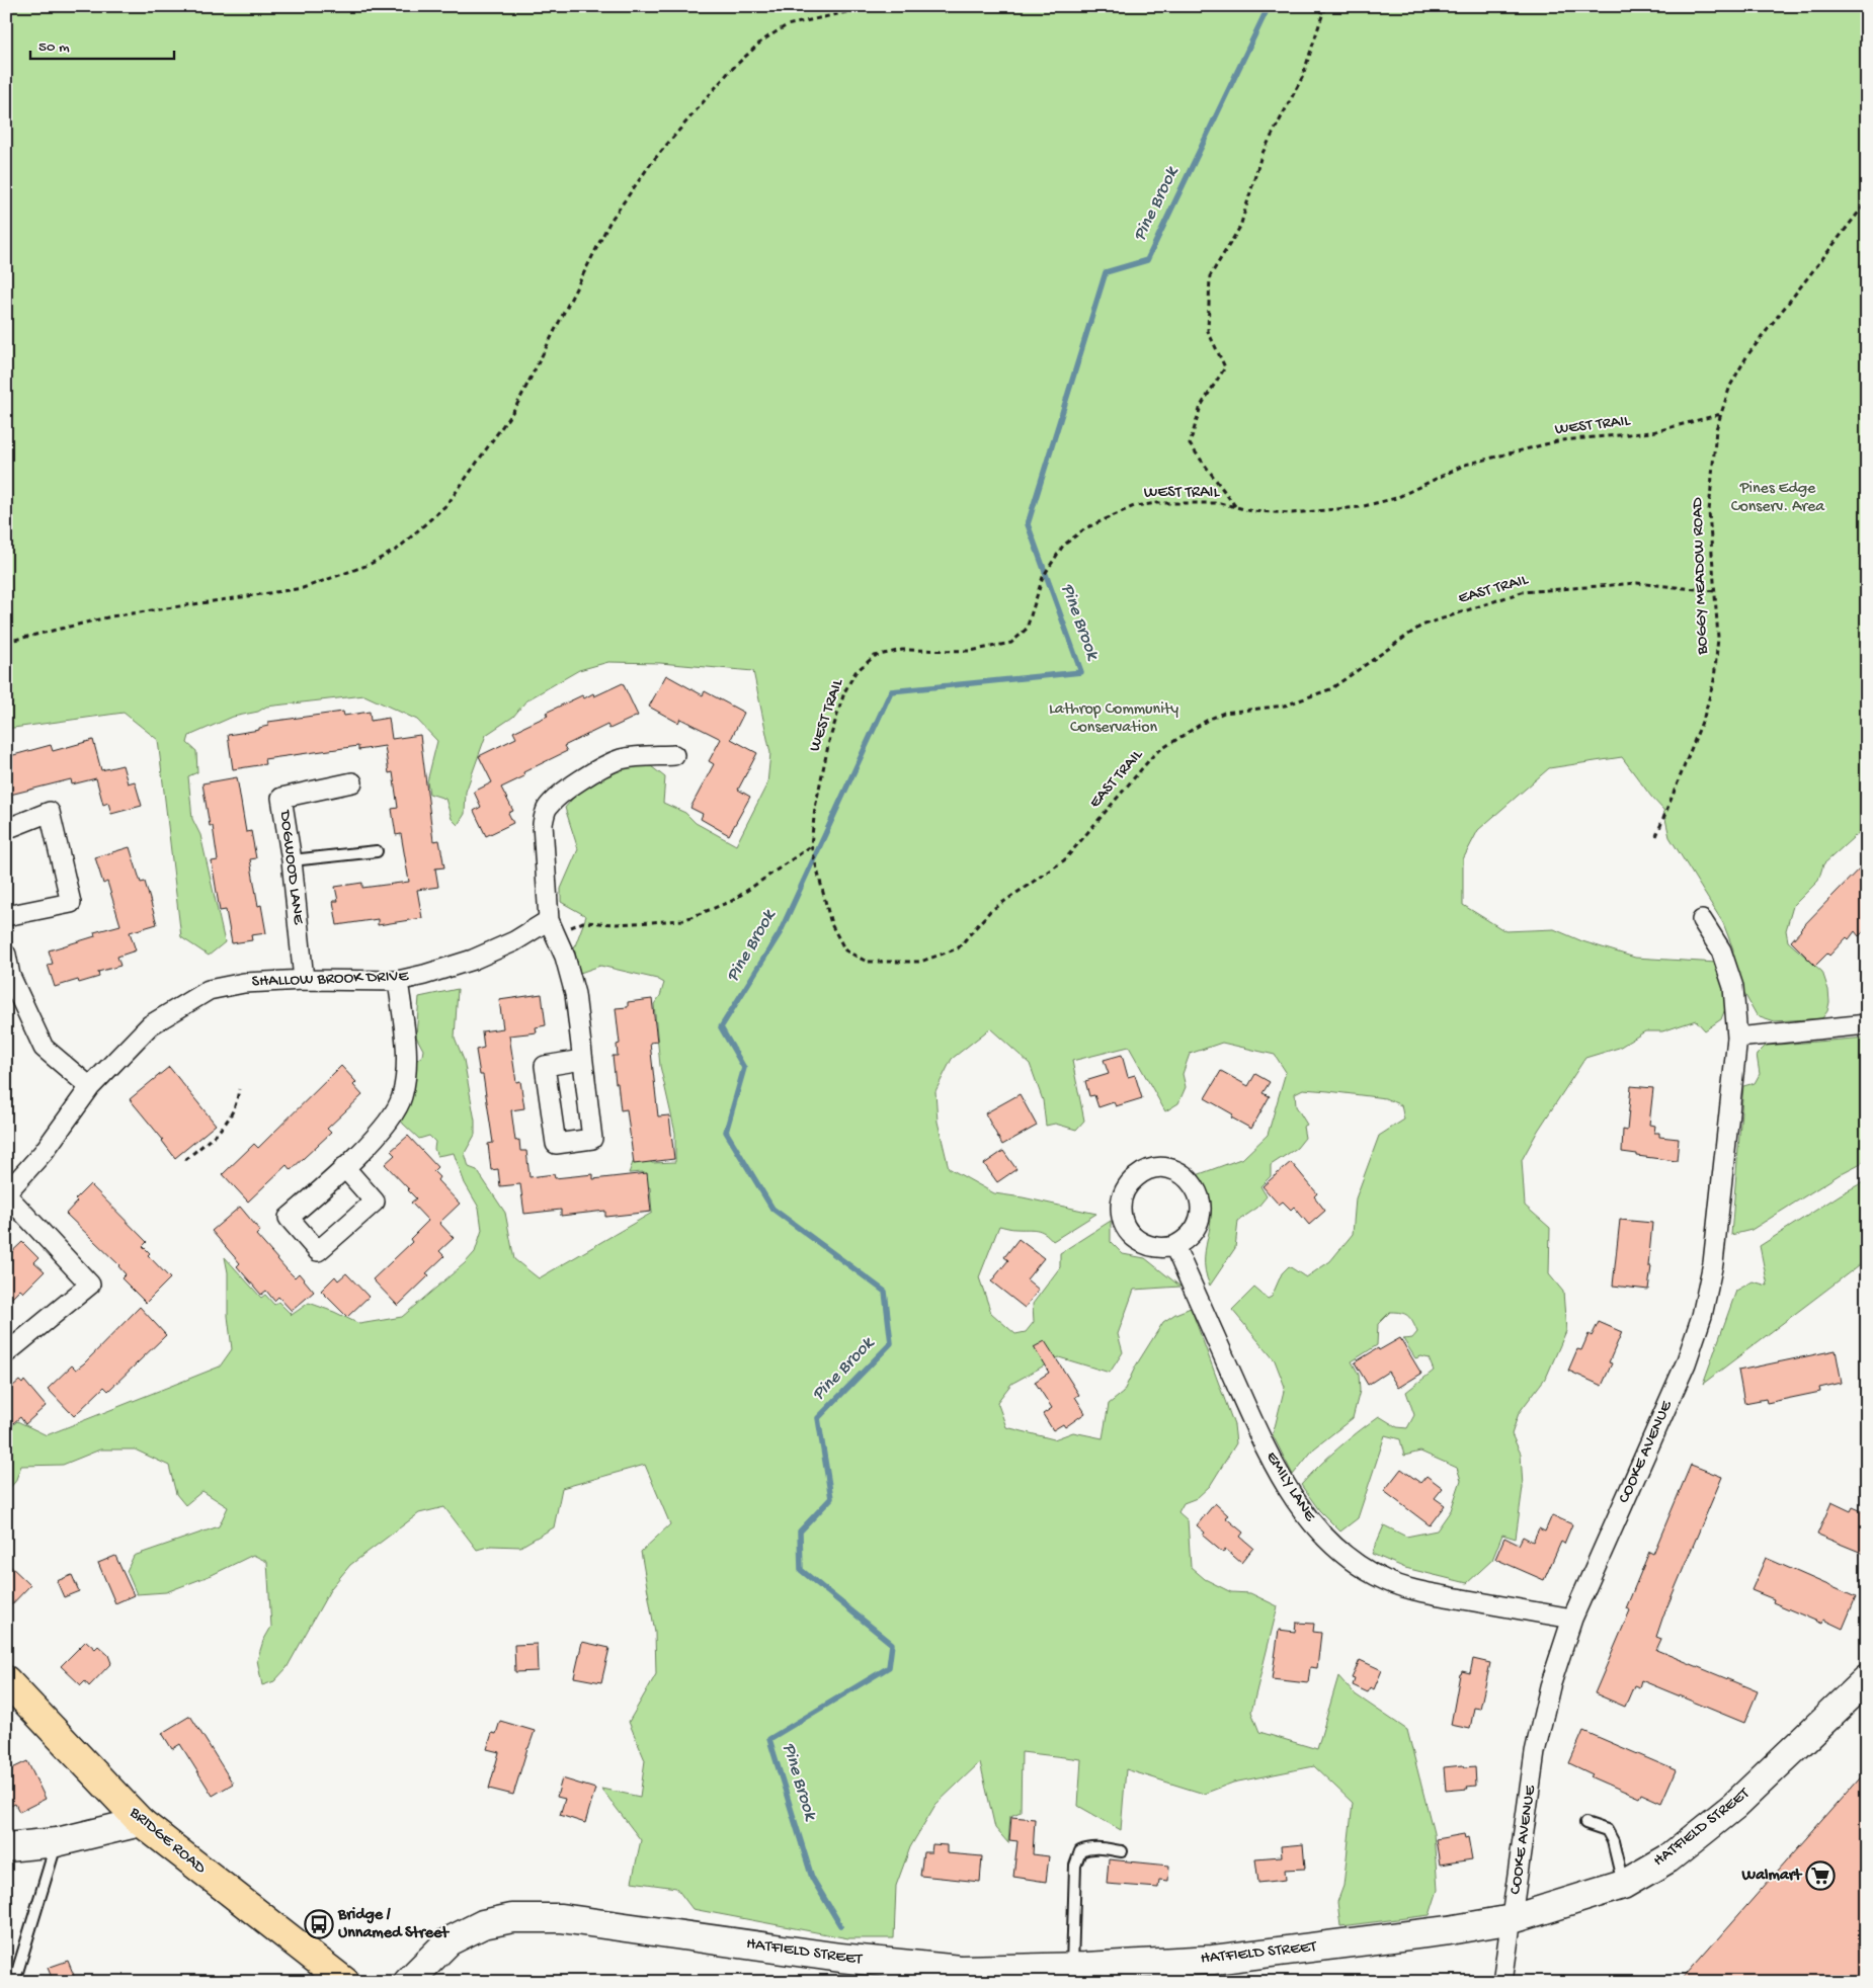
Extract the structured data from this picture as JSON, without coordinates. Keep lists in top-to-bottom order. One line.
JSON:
{"streets":{"main road":["BRIDGE ROAD"],"street":["DOGWOOD LANE","SHALLOW BROOK DRIVE","COOKE AVENUE","EMILY LANE","HATFIELD STREET"],"path":["WEST TRAIL","BOGGY MEADOW ROAD","EAST TRAIL"]},"crossings":[["WEST TRAIL","BOGGY MEADOW ROAD"],["WEST TRAIL","EAST TRAIL"],["BOGGY MEADOW ROAD","EAST TRAIL"],["DOGWOOD LANE","SHALLOW BROOK DRIVE"],["COOKE AVENUE","EMILY LANE"],["COOKE AVENUE","HATFIELD STREET"]],"water":["Pine Brook"],"parks":["Pines Edge Conserv. Area","Lathrop Community Conservation"],"places":{"supermarket":["Walmart"],"bus stop":["Bridge / Unnamed Street"]},"scale_bar":"50 m"}
